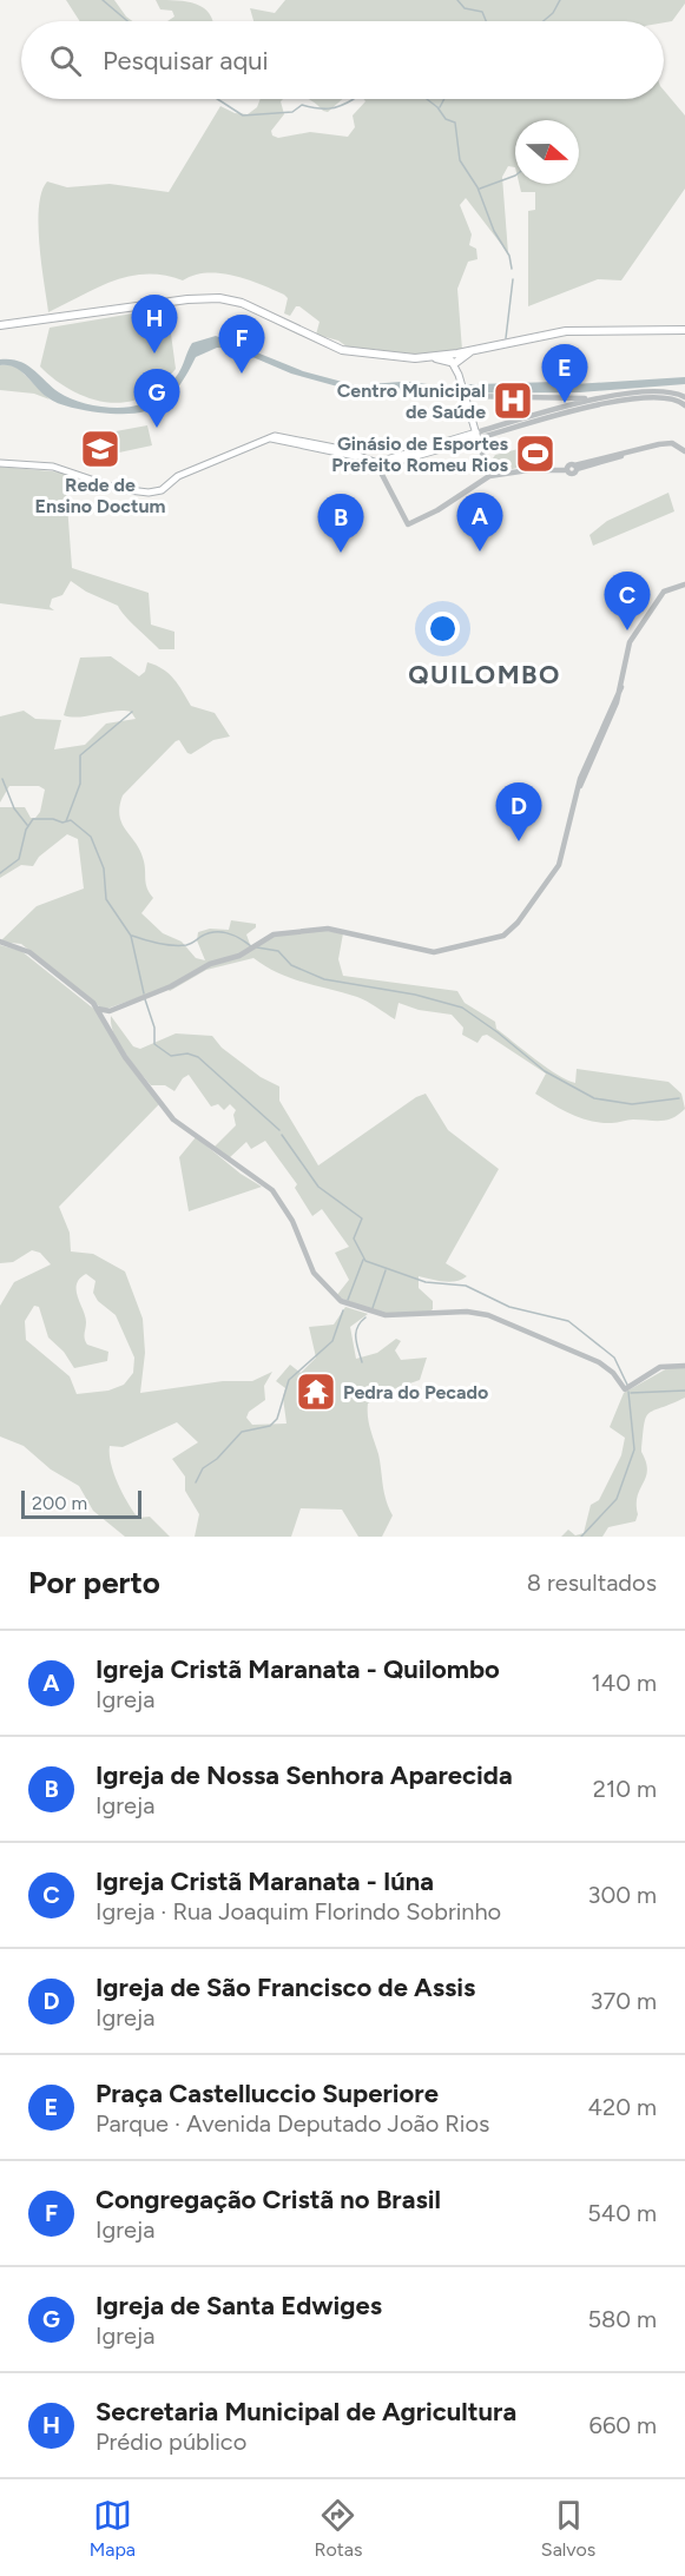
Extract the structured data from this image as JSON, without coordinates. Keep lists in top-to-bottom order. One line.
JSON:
{"districts":["QUILOMBO"],"places":{"hospital":["Centro Municipal de Saúde"],"school or university":["Rede de Ensino Doctum"],"sports":["Ginásio de Esportes Prefeito Romeu Rios"],"temple":["Pedra do Pecado"]},"scale_bar":"200 m","north":"right","page":{"search":"Pesquisar aqui","pins":["H","F","E","G","A","B","C","D"],"scale":"200 m","heading":["Por perto","8 resultados"],"list":[{"mark":"A","name":"Igreja Cristã Maranata - Quilombo","note":"Igreja","value":"140 m"},{"mark":"B","name":"Igreja de Nossa Senhora Aparecida","note":"Igreja","value":"210 m"},{"mark":"C","name":"Igreja Cristã Maranata - Iúna","note":"Igreja · Rua Joaquim Florindo Sobrinho","value":"300 m"},{"mark":"D","name":"Igreja de São Francisco de Assis","note":"Igreja","value":"370 m"},{"mark":"E","name":"Praça Castelluccio Superiore","note":"Parque · Avenida Deputado João Rios","value":"420 m"},{"mark":"F","name":"Congregação Cristã no Brasil","note":"Igreja","value":"540 m"},{"mark":"G","name":"Igreja de Santa Edwiges","note":"Igreja","value":"580 m"},{"mark":"H","name":"Secretaria Municipal de Agricultura","note":"Prédio público","value":"660 m"}],"nav":["Mapa","Rotas","Salvos"]}}
